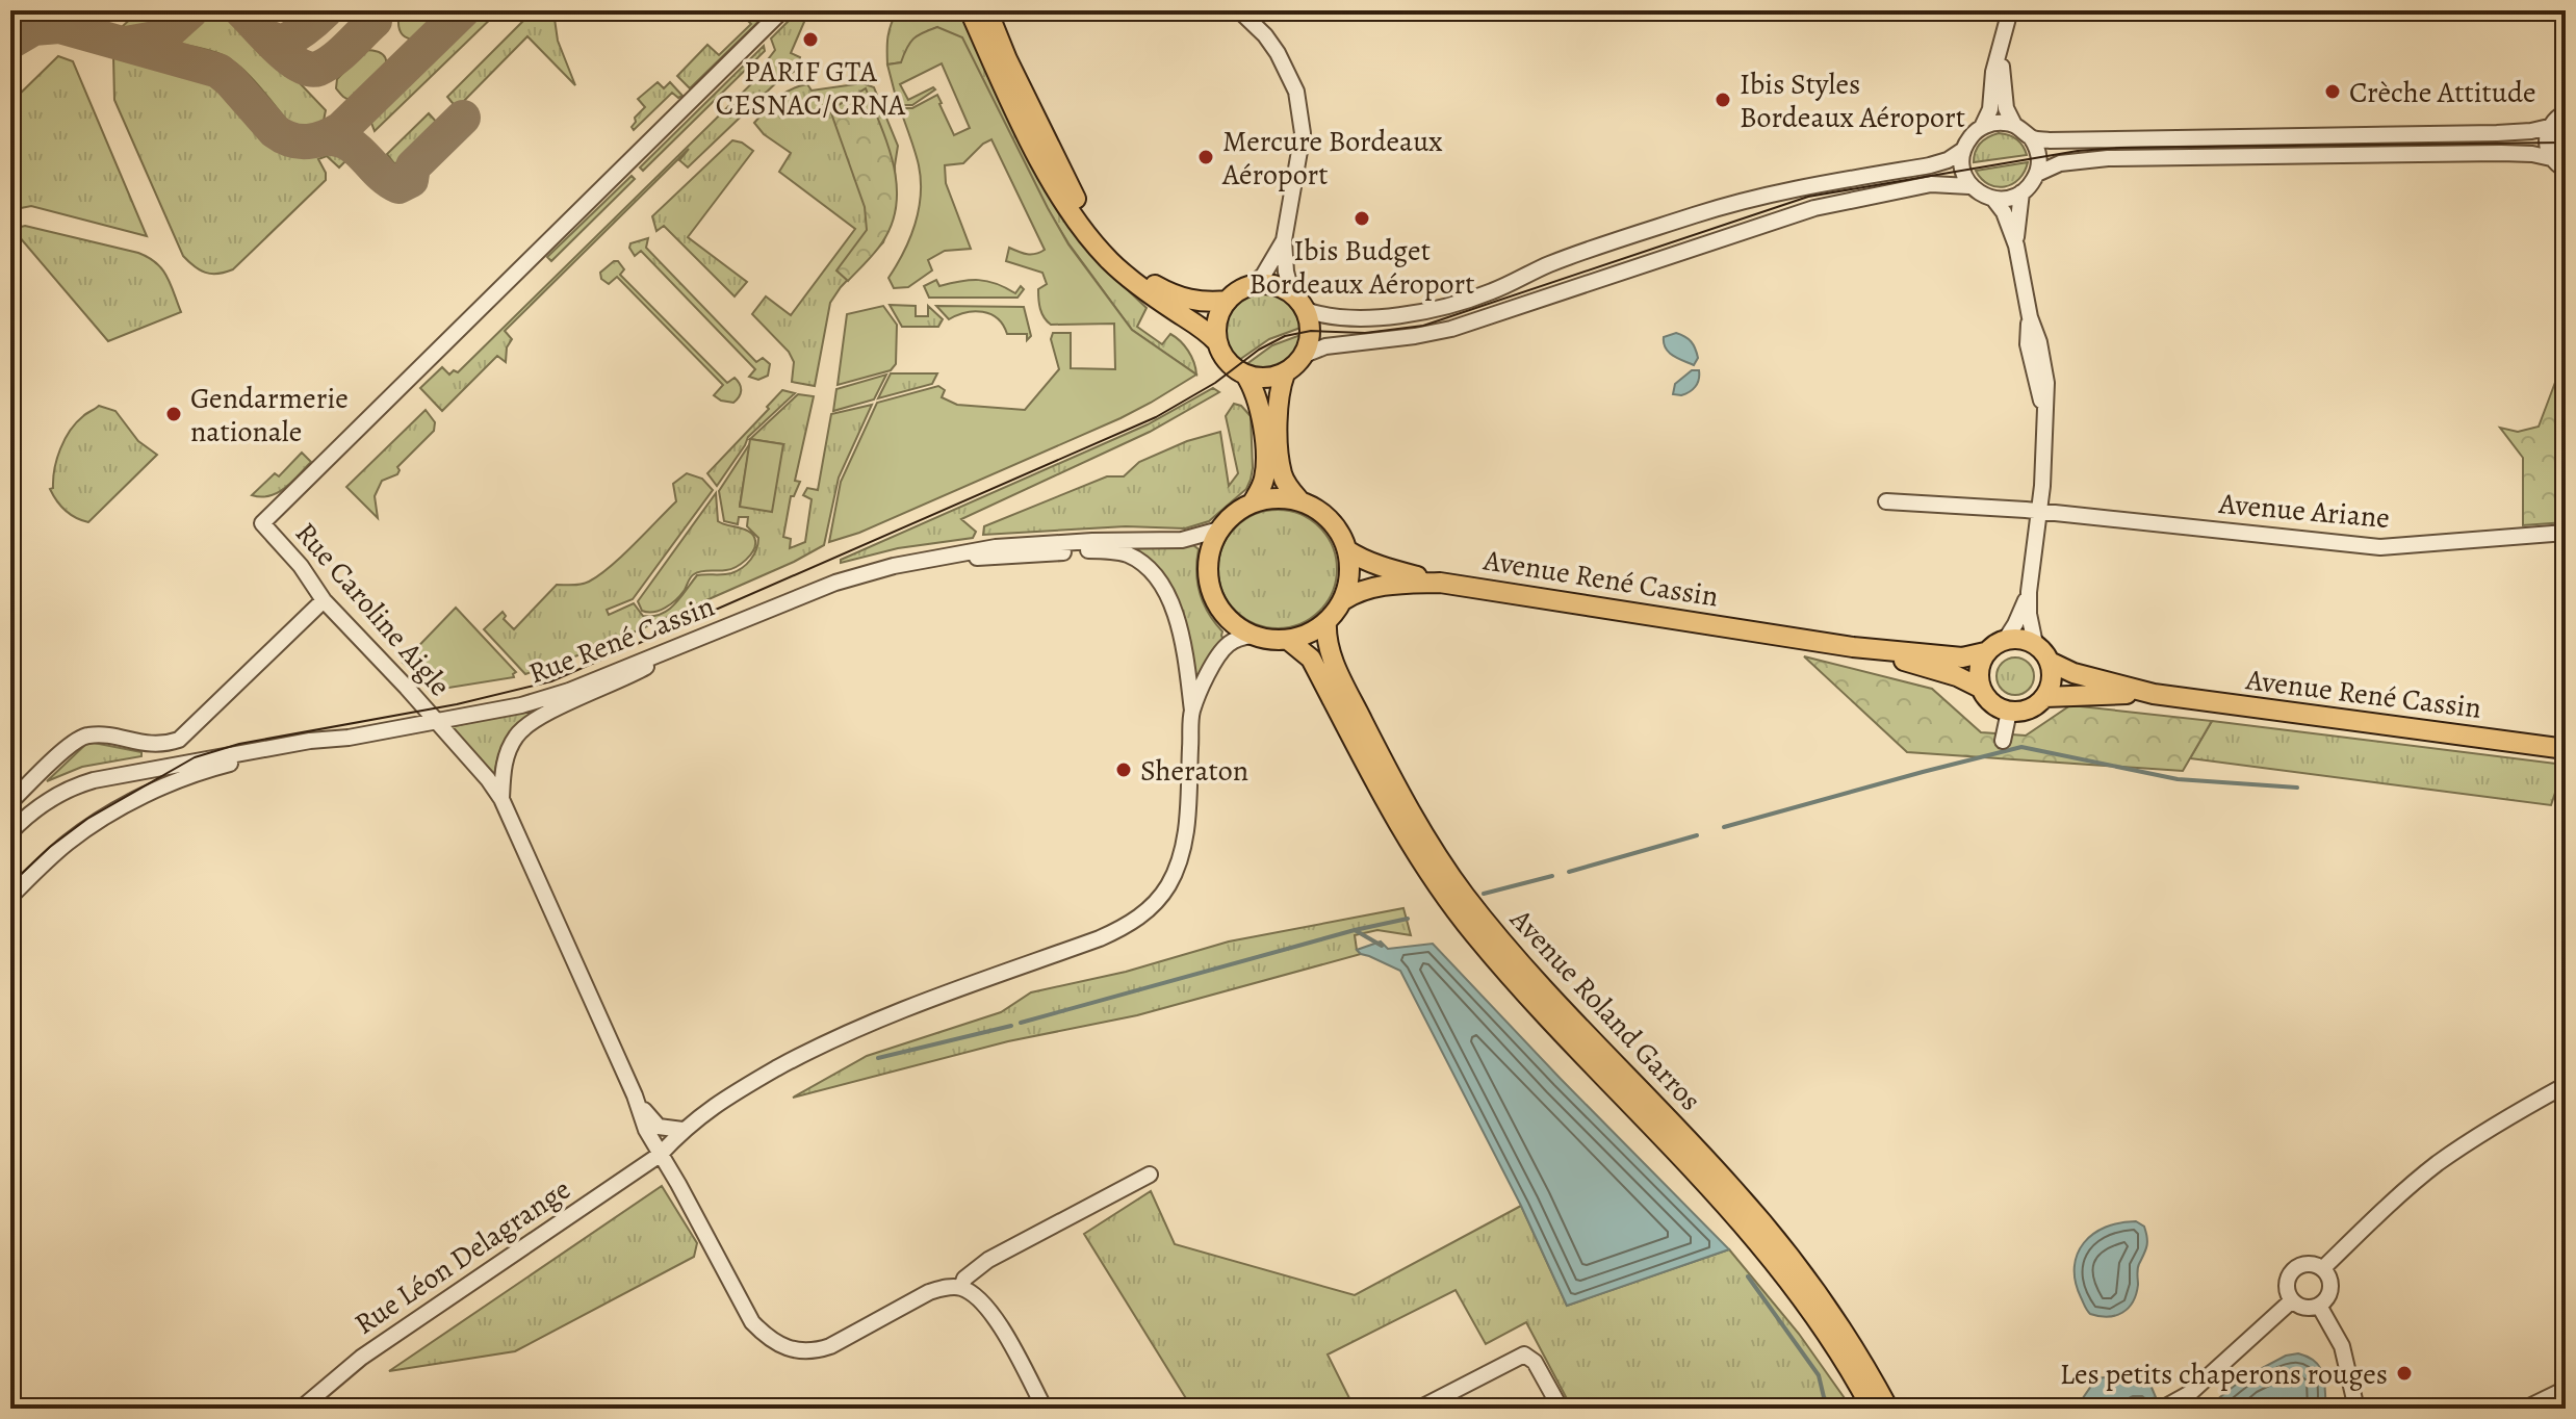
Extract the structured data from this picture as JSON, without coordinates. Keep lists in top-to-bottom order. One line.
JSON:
{"streets":{"main road":["Avenue René Cassin","Avenue Roland Garros"],"street":["Avenue Ariane","Rue Caroline Aigle","Rue René Cassin","Rue Léon Delagrange"]},"crossings":[["Avenue René Cassin","Rue René Cassin"],["Avenue René Cassin","Avenue Roland Garros"],["Rue Caroline Aigle","Rue René Cassin"],["Rue Caroline Aigle","Rue Léon Delagrange"],["Rue René Cassin","Avenue Roland Garros"]],"places":["PARIF GTA CESNAC/CRNA","Crèche Attitude","Ibis Styles Bordeaux Aéroport","Mercure Bordeaux Aéroport","Ibis Budget Bordeaux Aéroport","Gendarmerie nationale","Sheraton","Les petits chaperons rouges"]}
